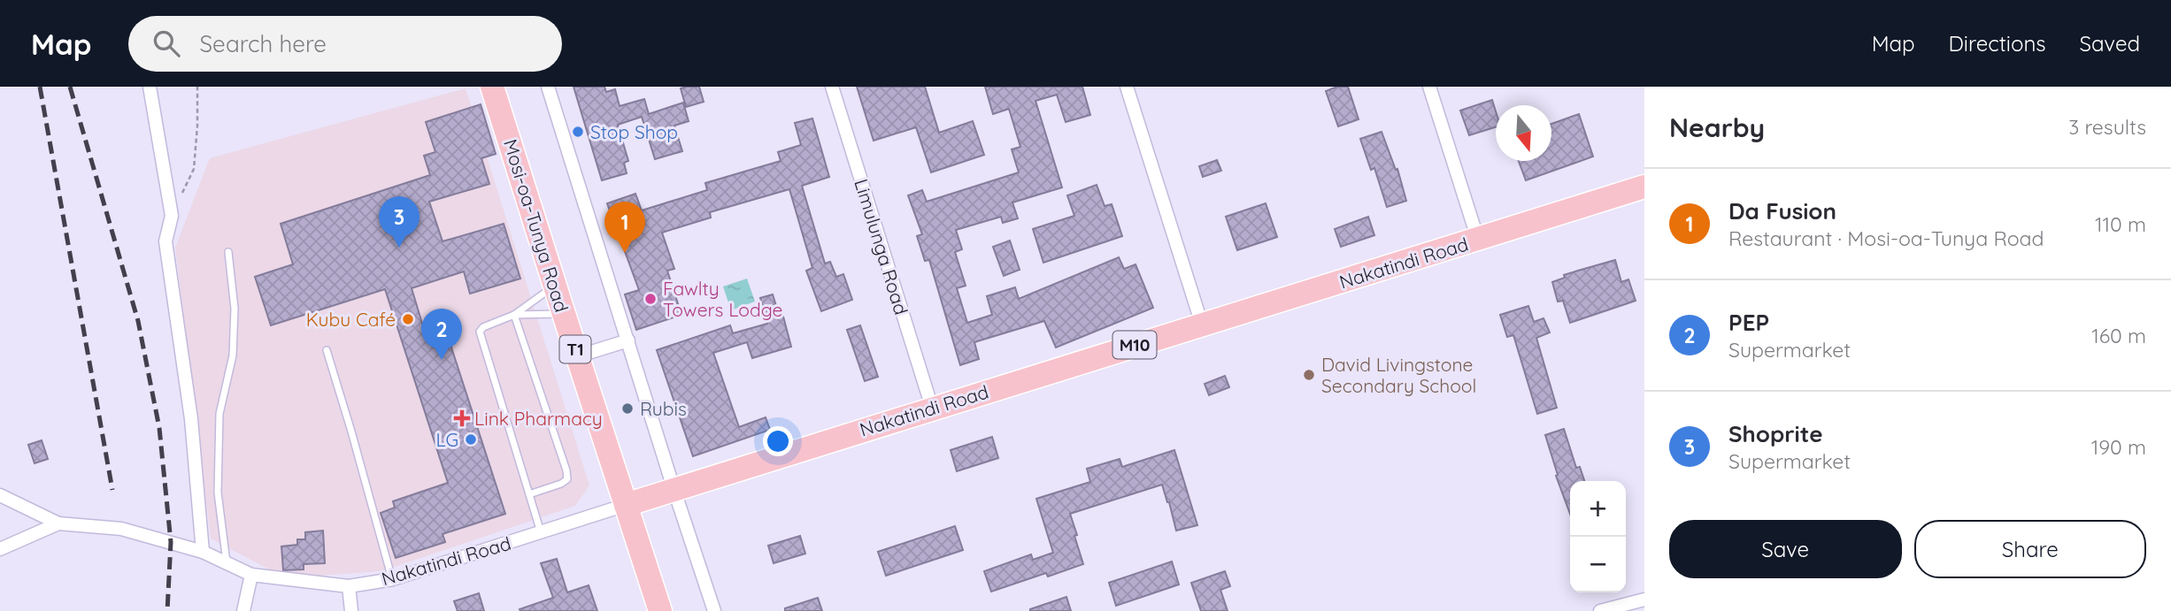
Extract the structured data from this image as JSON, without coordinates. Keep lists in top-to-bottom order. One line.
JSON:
{"streets":{"highway":["Mosi-oa-Tunya Road","Nakatindi Road","M10","T1"],"street":["Limulunga Road"]},"crossings":[["Mosi-oa-Tunya Road","Nakatindi Road"],["Limulunga Road","Nakatindi Road"]],"places":{"other":["Stop Shop","Fawlty Towers Lodge","Kubu Café","David Livingstone Secondary School","Rubis","LG"],"health":["Link Pharmacy"]},"north":"bottom","page":{"header":"Map","search":"Search here","nav":["Map","Directions","Saved"],"heading":["Nearby","3 results"],"list":[{"mark":"1","name":"Da Fusion","note":"Restaurant · Mosi-oa-Tunya Road","value":"110 m"},{"mark":"2","name":"PEP","note":"Supermarket","value":"160 m"},{"mark":"3","name":"Shoprite","note":"Supermarket","value":"190 m"}],"pins":["3","1","2"],"map_buttons":["+","−"],"buttons":["Save","Share"]}}
